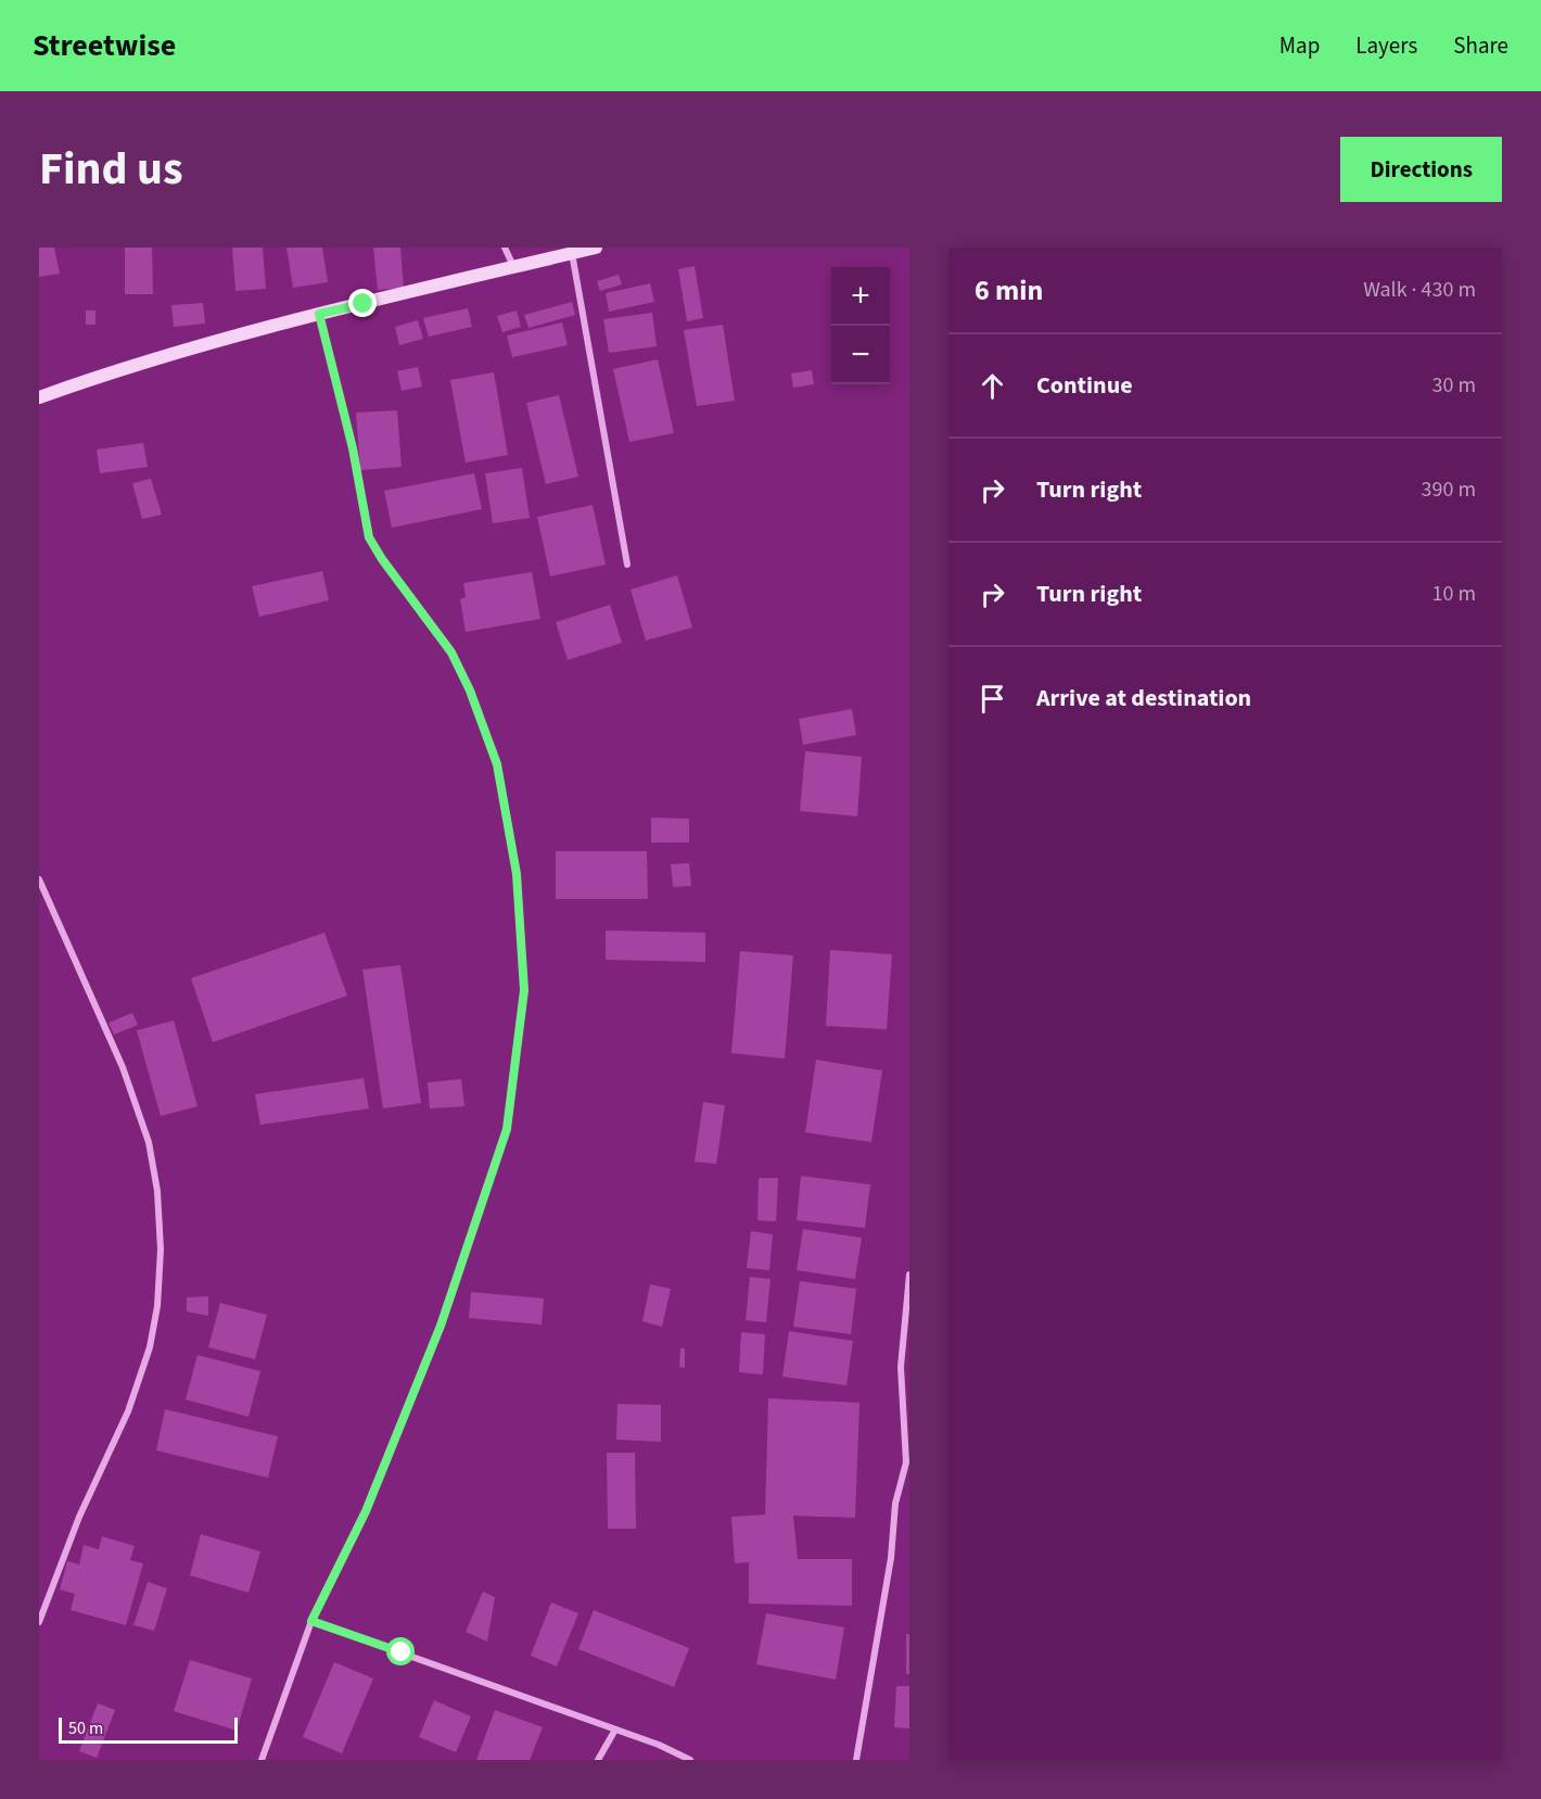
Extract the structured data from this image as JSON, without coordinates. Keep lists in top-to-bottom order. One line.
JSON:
{"scale_bar":"50 m","page":{"header":"Streetwise","nav":["Map","Layers","Share"],"title":"Find us","buttons":"Directions","heading":["6 min","Walk · 430 m"],"map_buttons":["+","−"],"list":[["Continue","30 m"],["Turn right","390 m"],["Turn right","10 m"],"Arrive at destination"],"scale":"50 m"}}
